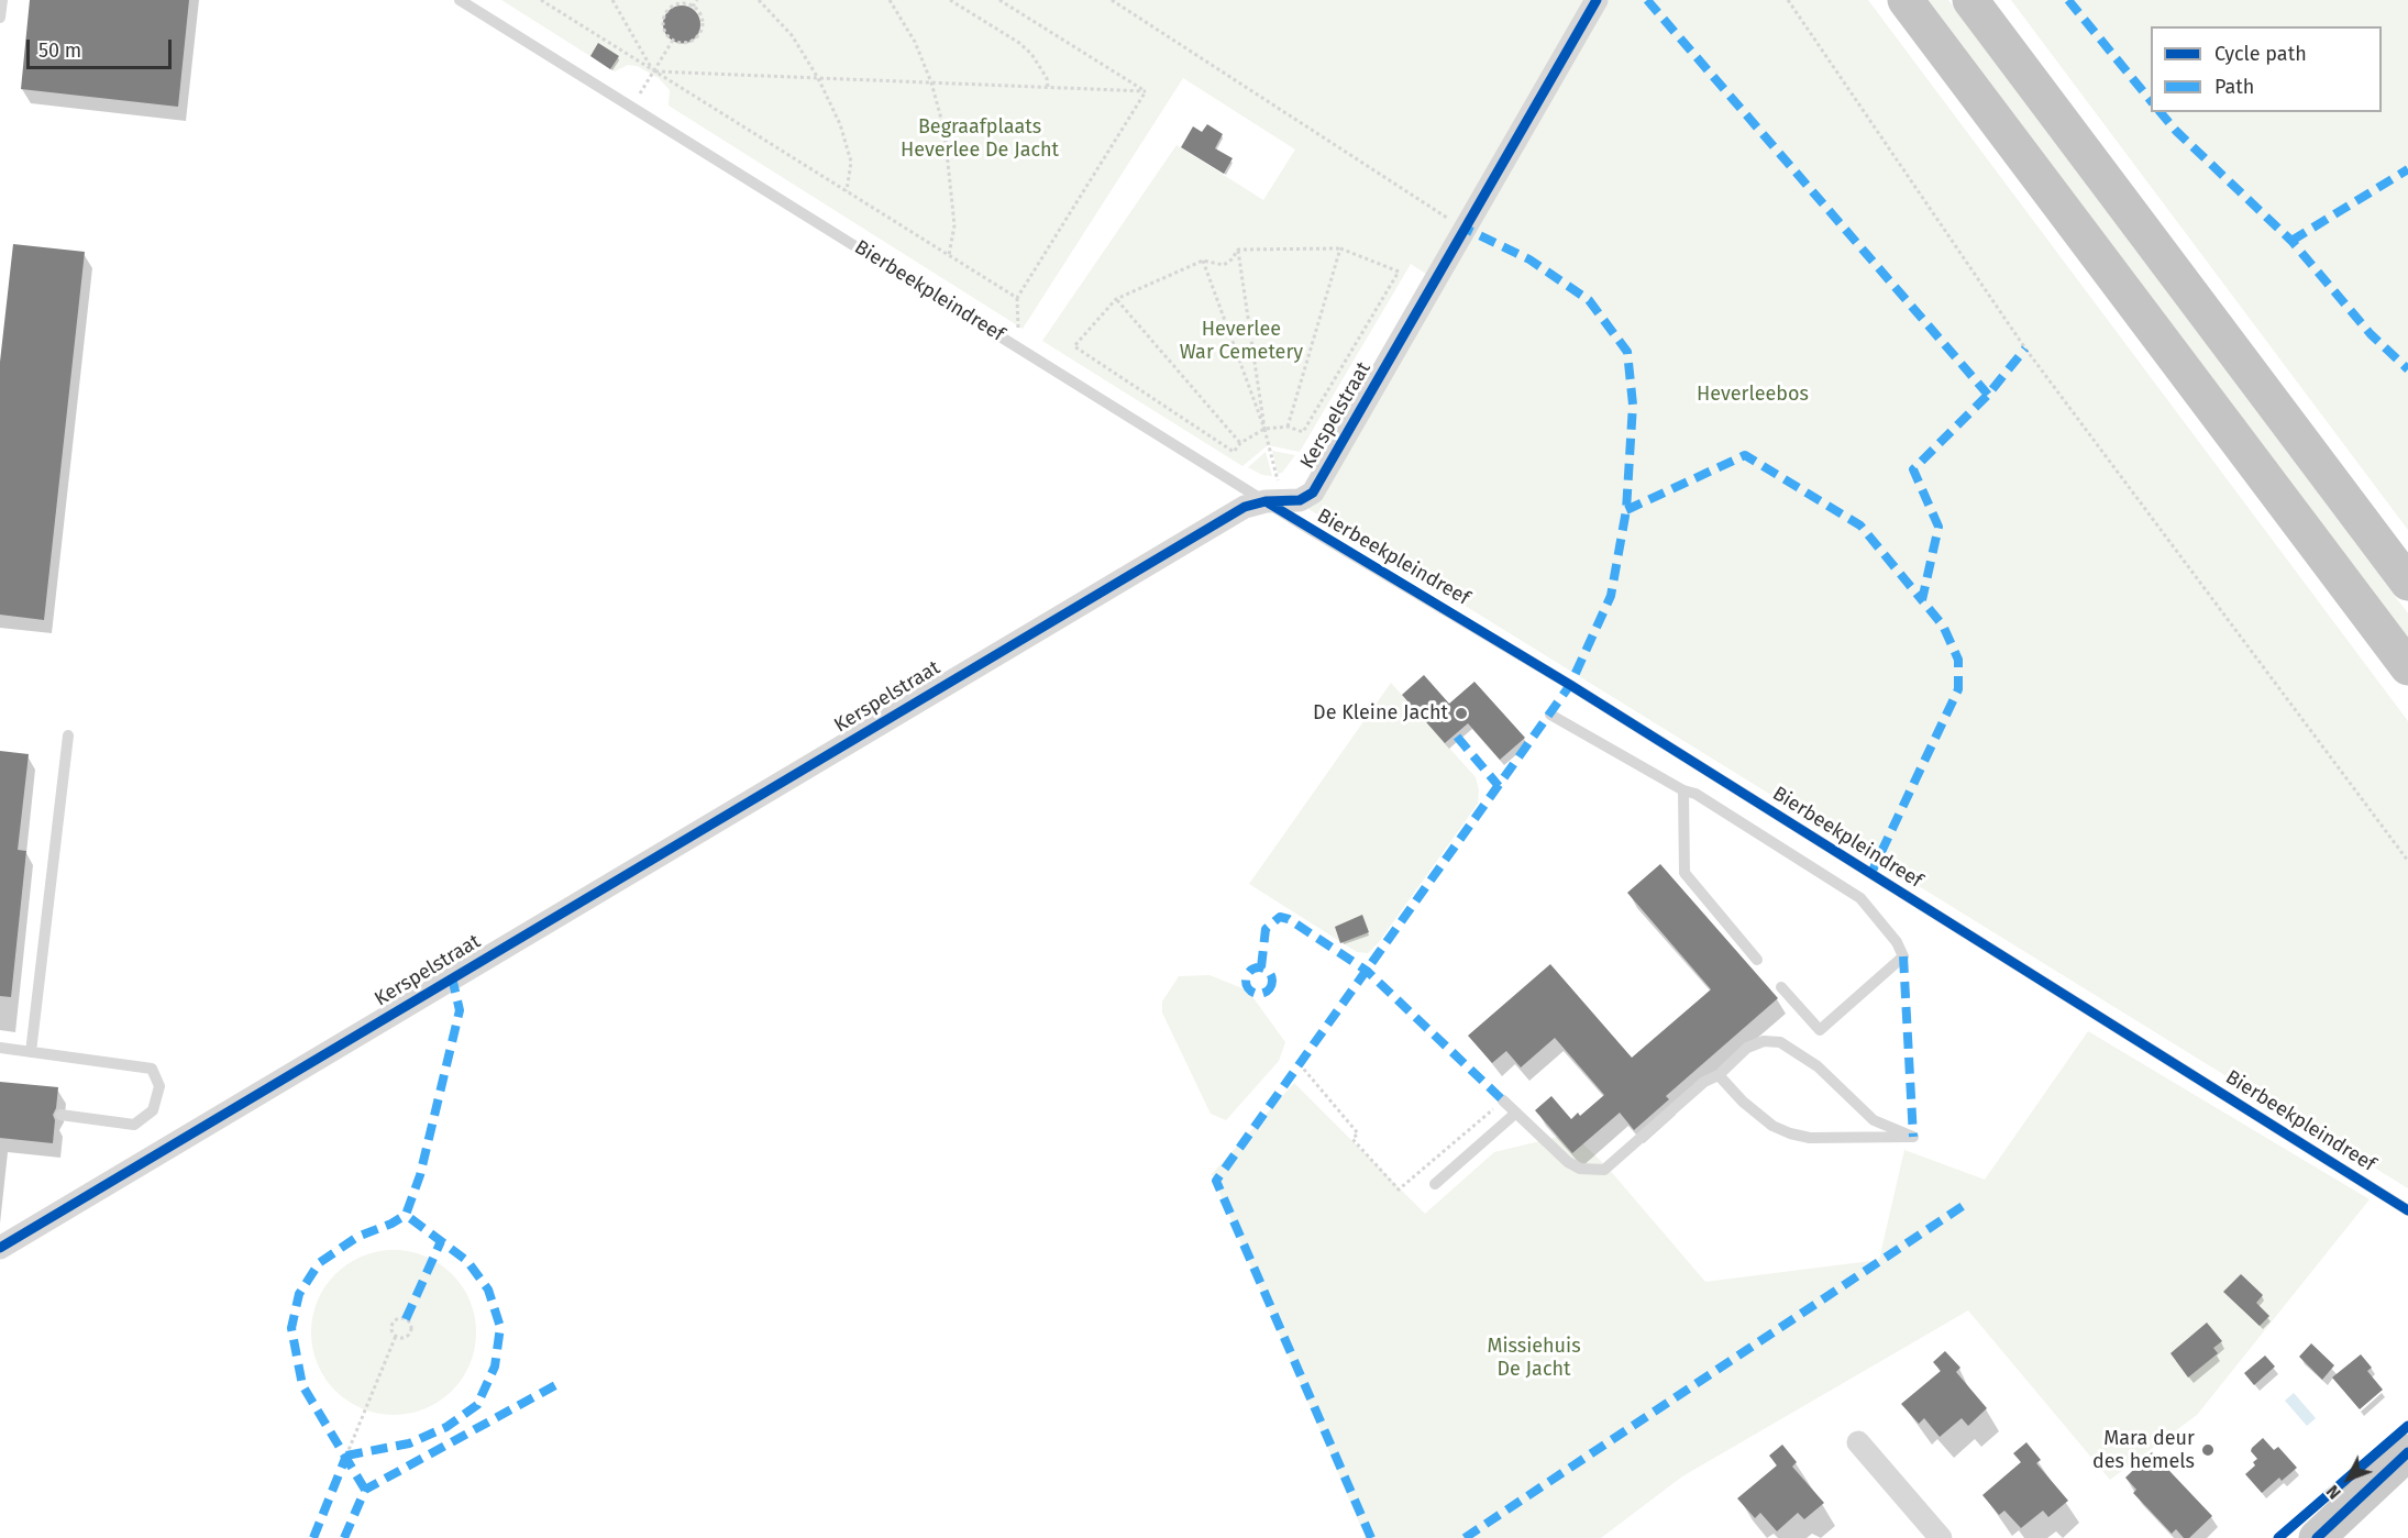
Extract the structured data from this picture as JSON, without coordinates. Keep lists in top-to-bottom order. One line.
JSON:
{"streets":{"street":["Kerspelstraat"],"lane":["Bierbeekpleindreef"]},"crossings":[["Bierbeekpleindreef","Kerspelstraat"]],"parks":["Begraafplaats Heverlee De Jacht","Heverlee War Cemetery","Heverleebos","Missiehuis De Jacht"],"places":["De Kleine Jacht","Mara deur des hemels"],"legend":["Cycle path","Path"],"scale_bar":"50 m","north":"bottom left"}
